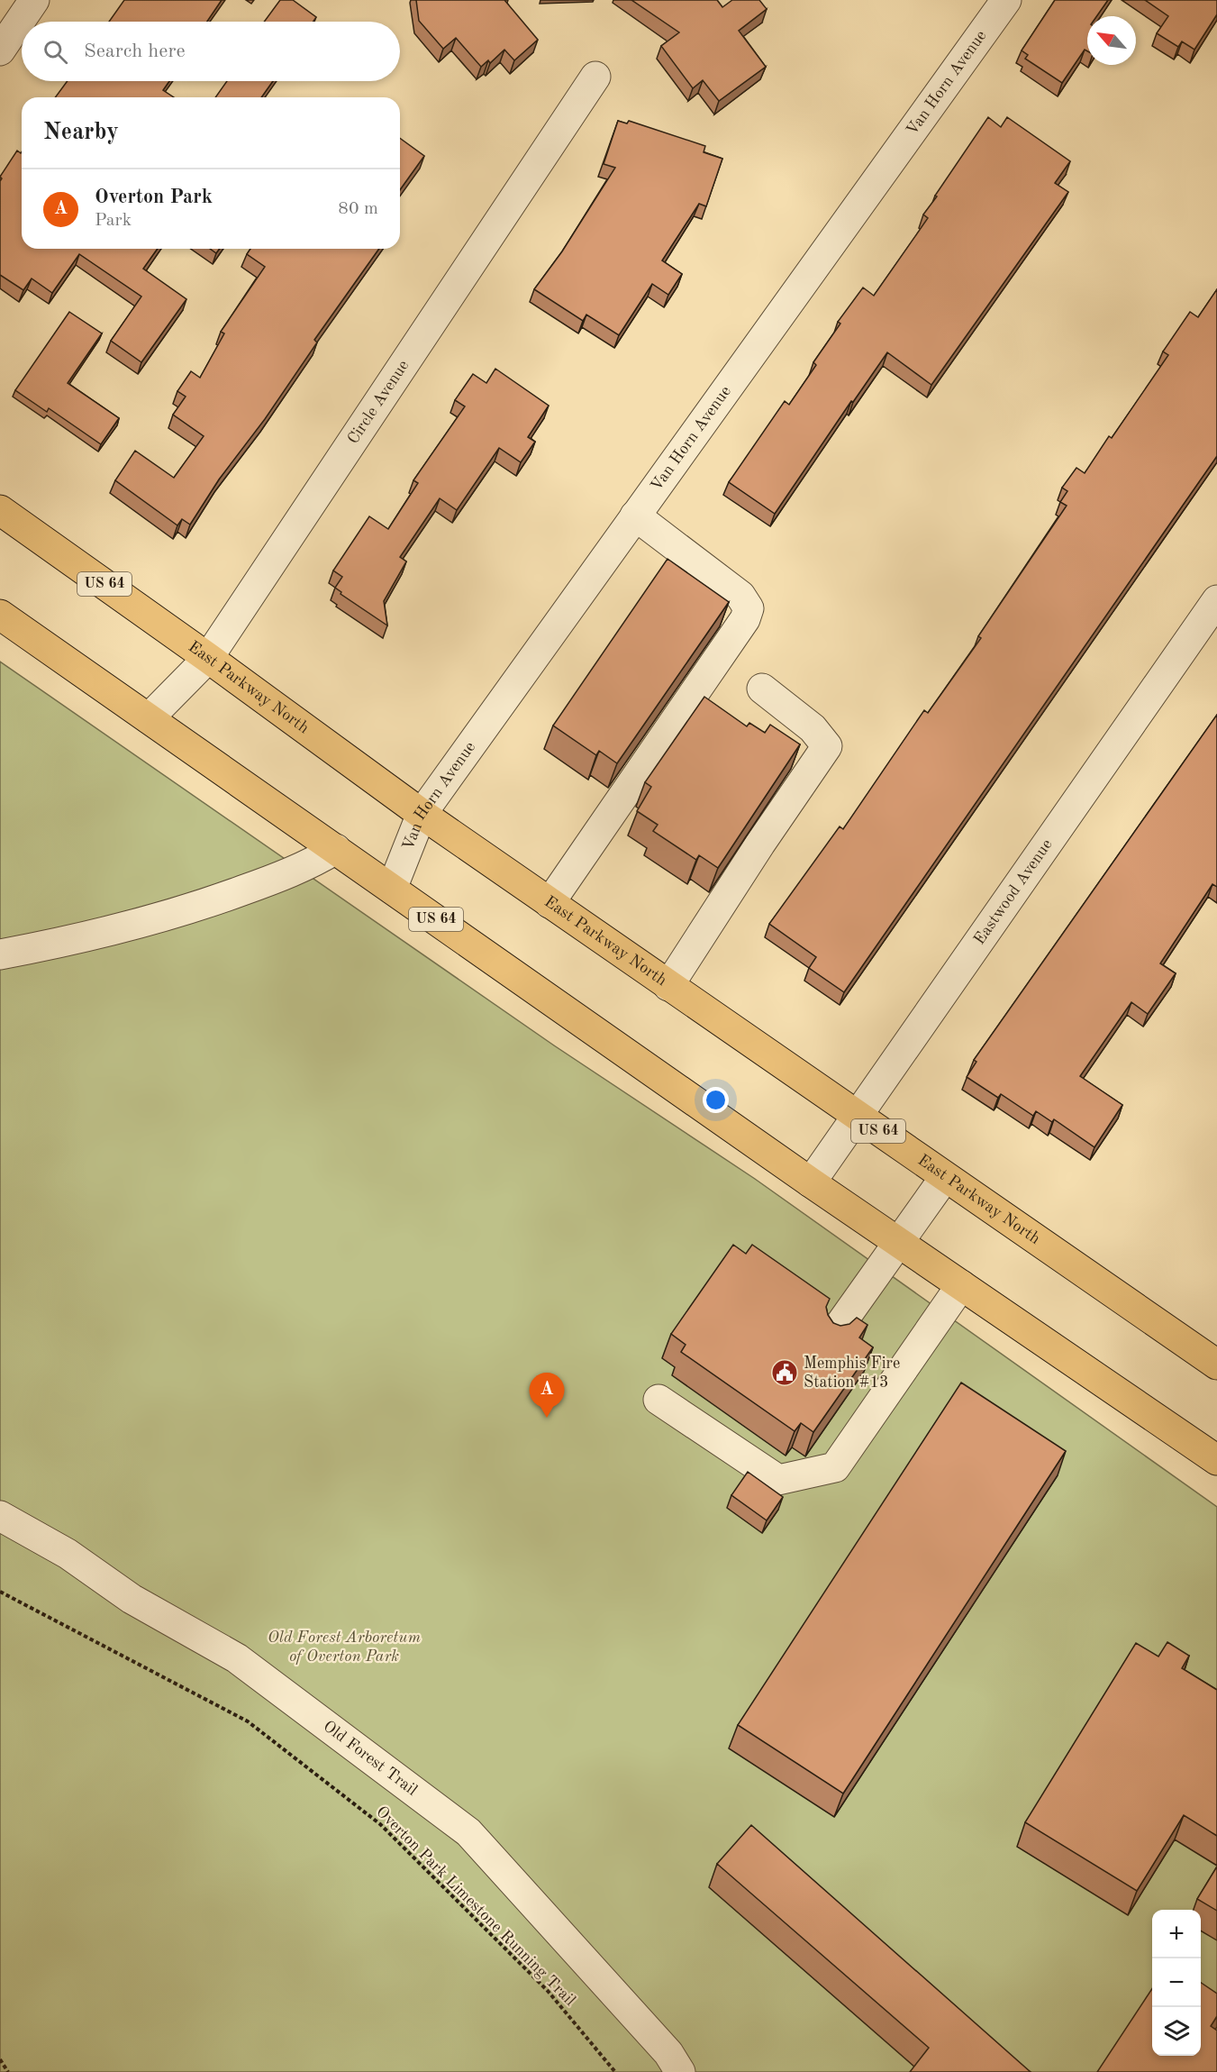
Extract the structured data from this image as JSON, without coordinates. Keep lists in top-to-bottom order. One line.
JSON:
{"streets":{"main road":["US 64","East Parkway North"],"street":["Van Horn Avenue","Circle Avenue","Eastwood Avenue","Old Forest Trail"],"path":["Overton Park Limestone Running Trail"]},"crossings":[["Van Horn Avenue","US 64"],["Van Horn Avenue","East Parkway North"],["Circle Avenue","US 64"],["Circle Avenue","East Parkway North"],["US 64","Eastwood Avenue"],["East Parkway North","Eastwood Avenue"]],"parks":["Old Forest Arboretum of Overton Park"],"places":{"public building":["Memphis Fire Station #13"]},"north":"top left","page":{"search":"Search here","heading":"Nearby","list":[{"mark":"A","name":"Overton Park","note":"Park","value":"80 m"}],"pins":"A","map_buttons":["+","−"]}}
